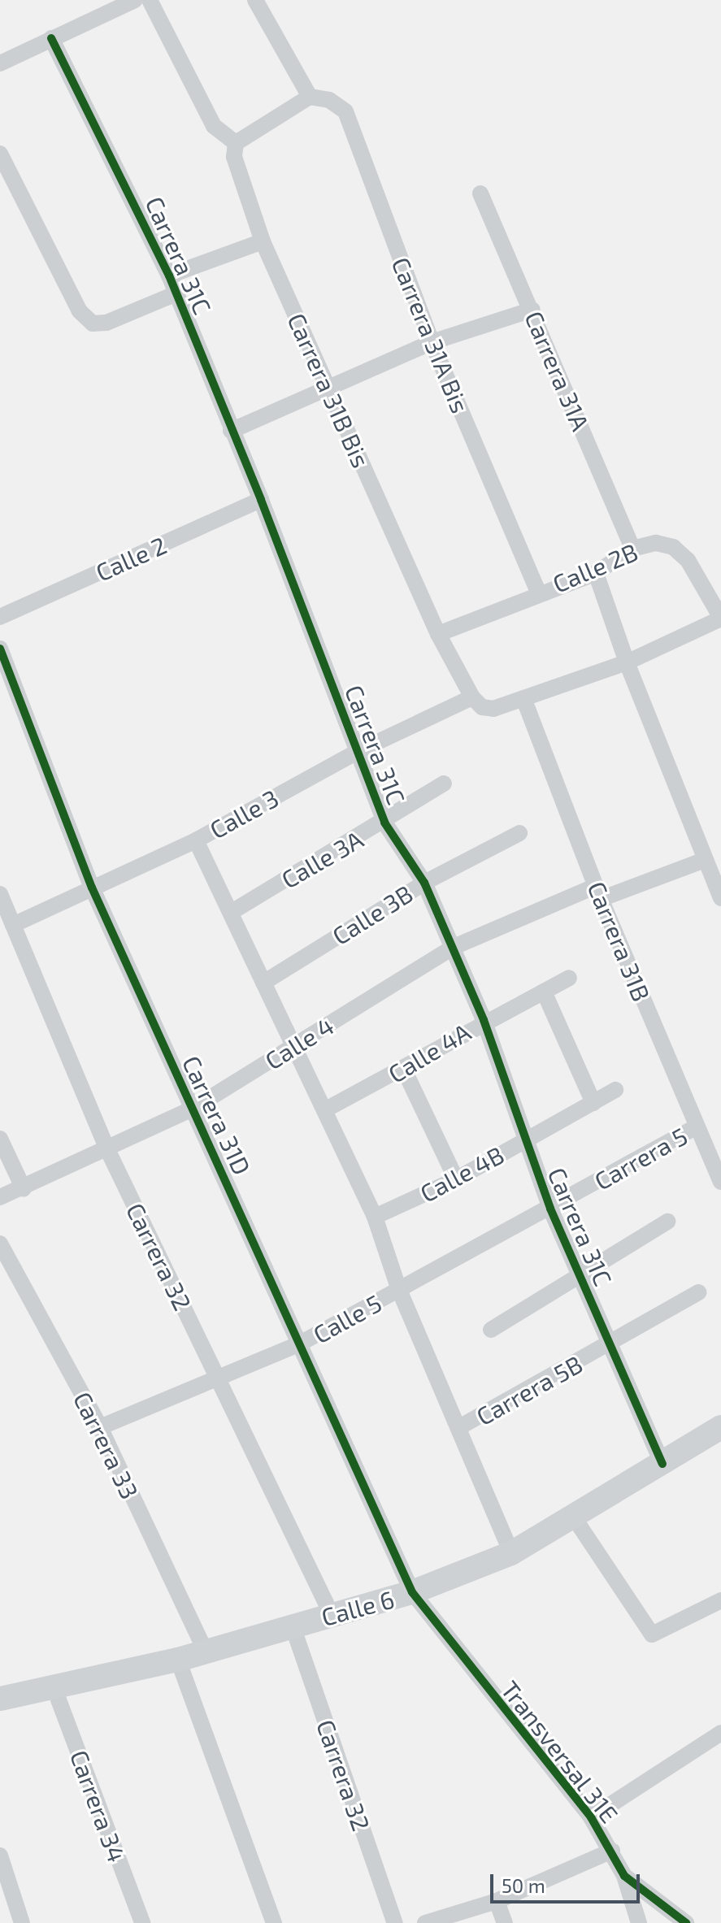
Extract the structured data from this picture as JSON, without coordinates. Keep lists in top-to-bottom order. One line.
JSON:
{"streets":{"street":["Carrera 31C","Carrera 31A Bis","Carrera 31A","Carrera 31B Bis","Calle 2","Calle 2B","Calle 3","Calle 3A","Calle 3B","Carrera 31B","Calle 4","Calle 4A","Carrera 31D","Carrera 5","Calle 4B","Carrera 32","Calle 5","Carrera 5B","Carrera 33","Calle 6","Transversal 31E","Carrera 34"]},"crossings":[["Carrera 31C","Calle 2"],["Carrera 31C","Calle 3"],["Carrera 31C","Calle 3A"],["Carrera 31C","Calle 3B"],["Carrera 31C","Calle 4"],["Carrera 31C","Calle 4A"],["Carrera 31C","Carrera 5"],["Carrera 31C","Calle 4B"],["Carrera 31C","Calle 5"],["Carrera 31C","Carrera 5B"],["Carrera 31C","Calle 6"],["Carrera 31A Bis","Calle 2B"],["Carrera 31A","Calle 2B"],["Carrera 31B Bis","Calle 2B"],["Carrera 31B Bis","Calle 3"],["Calle 3","Carrera 31D"],["Calle 3","Carrera 32"],["Carrera 31B","Calle 4"],["Carrera 31B","Carrera 5"],["Calle 4","Carrera 31D"],["Calle 4","Carrera 32"],["Carrera 31D","Calle 5"],["Carrera 31D","Calle 6"],["Carrera 31D","Transversal 31E"],["Carrera 5","Calle 5"],["Carrera 32","Calle 5"],["Carrera 32","Calle 6"],["Calle 5","Carrera 33"],["Carrera 33","Calle 6"],["Calle 6","Transversal 31E"],["Calle 6","Carrera 34"]],"scale_bar":"50 m"}
